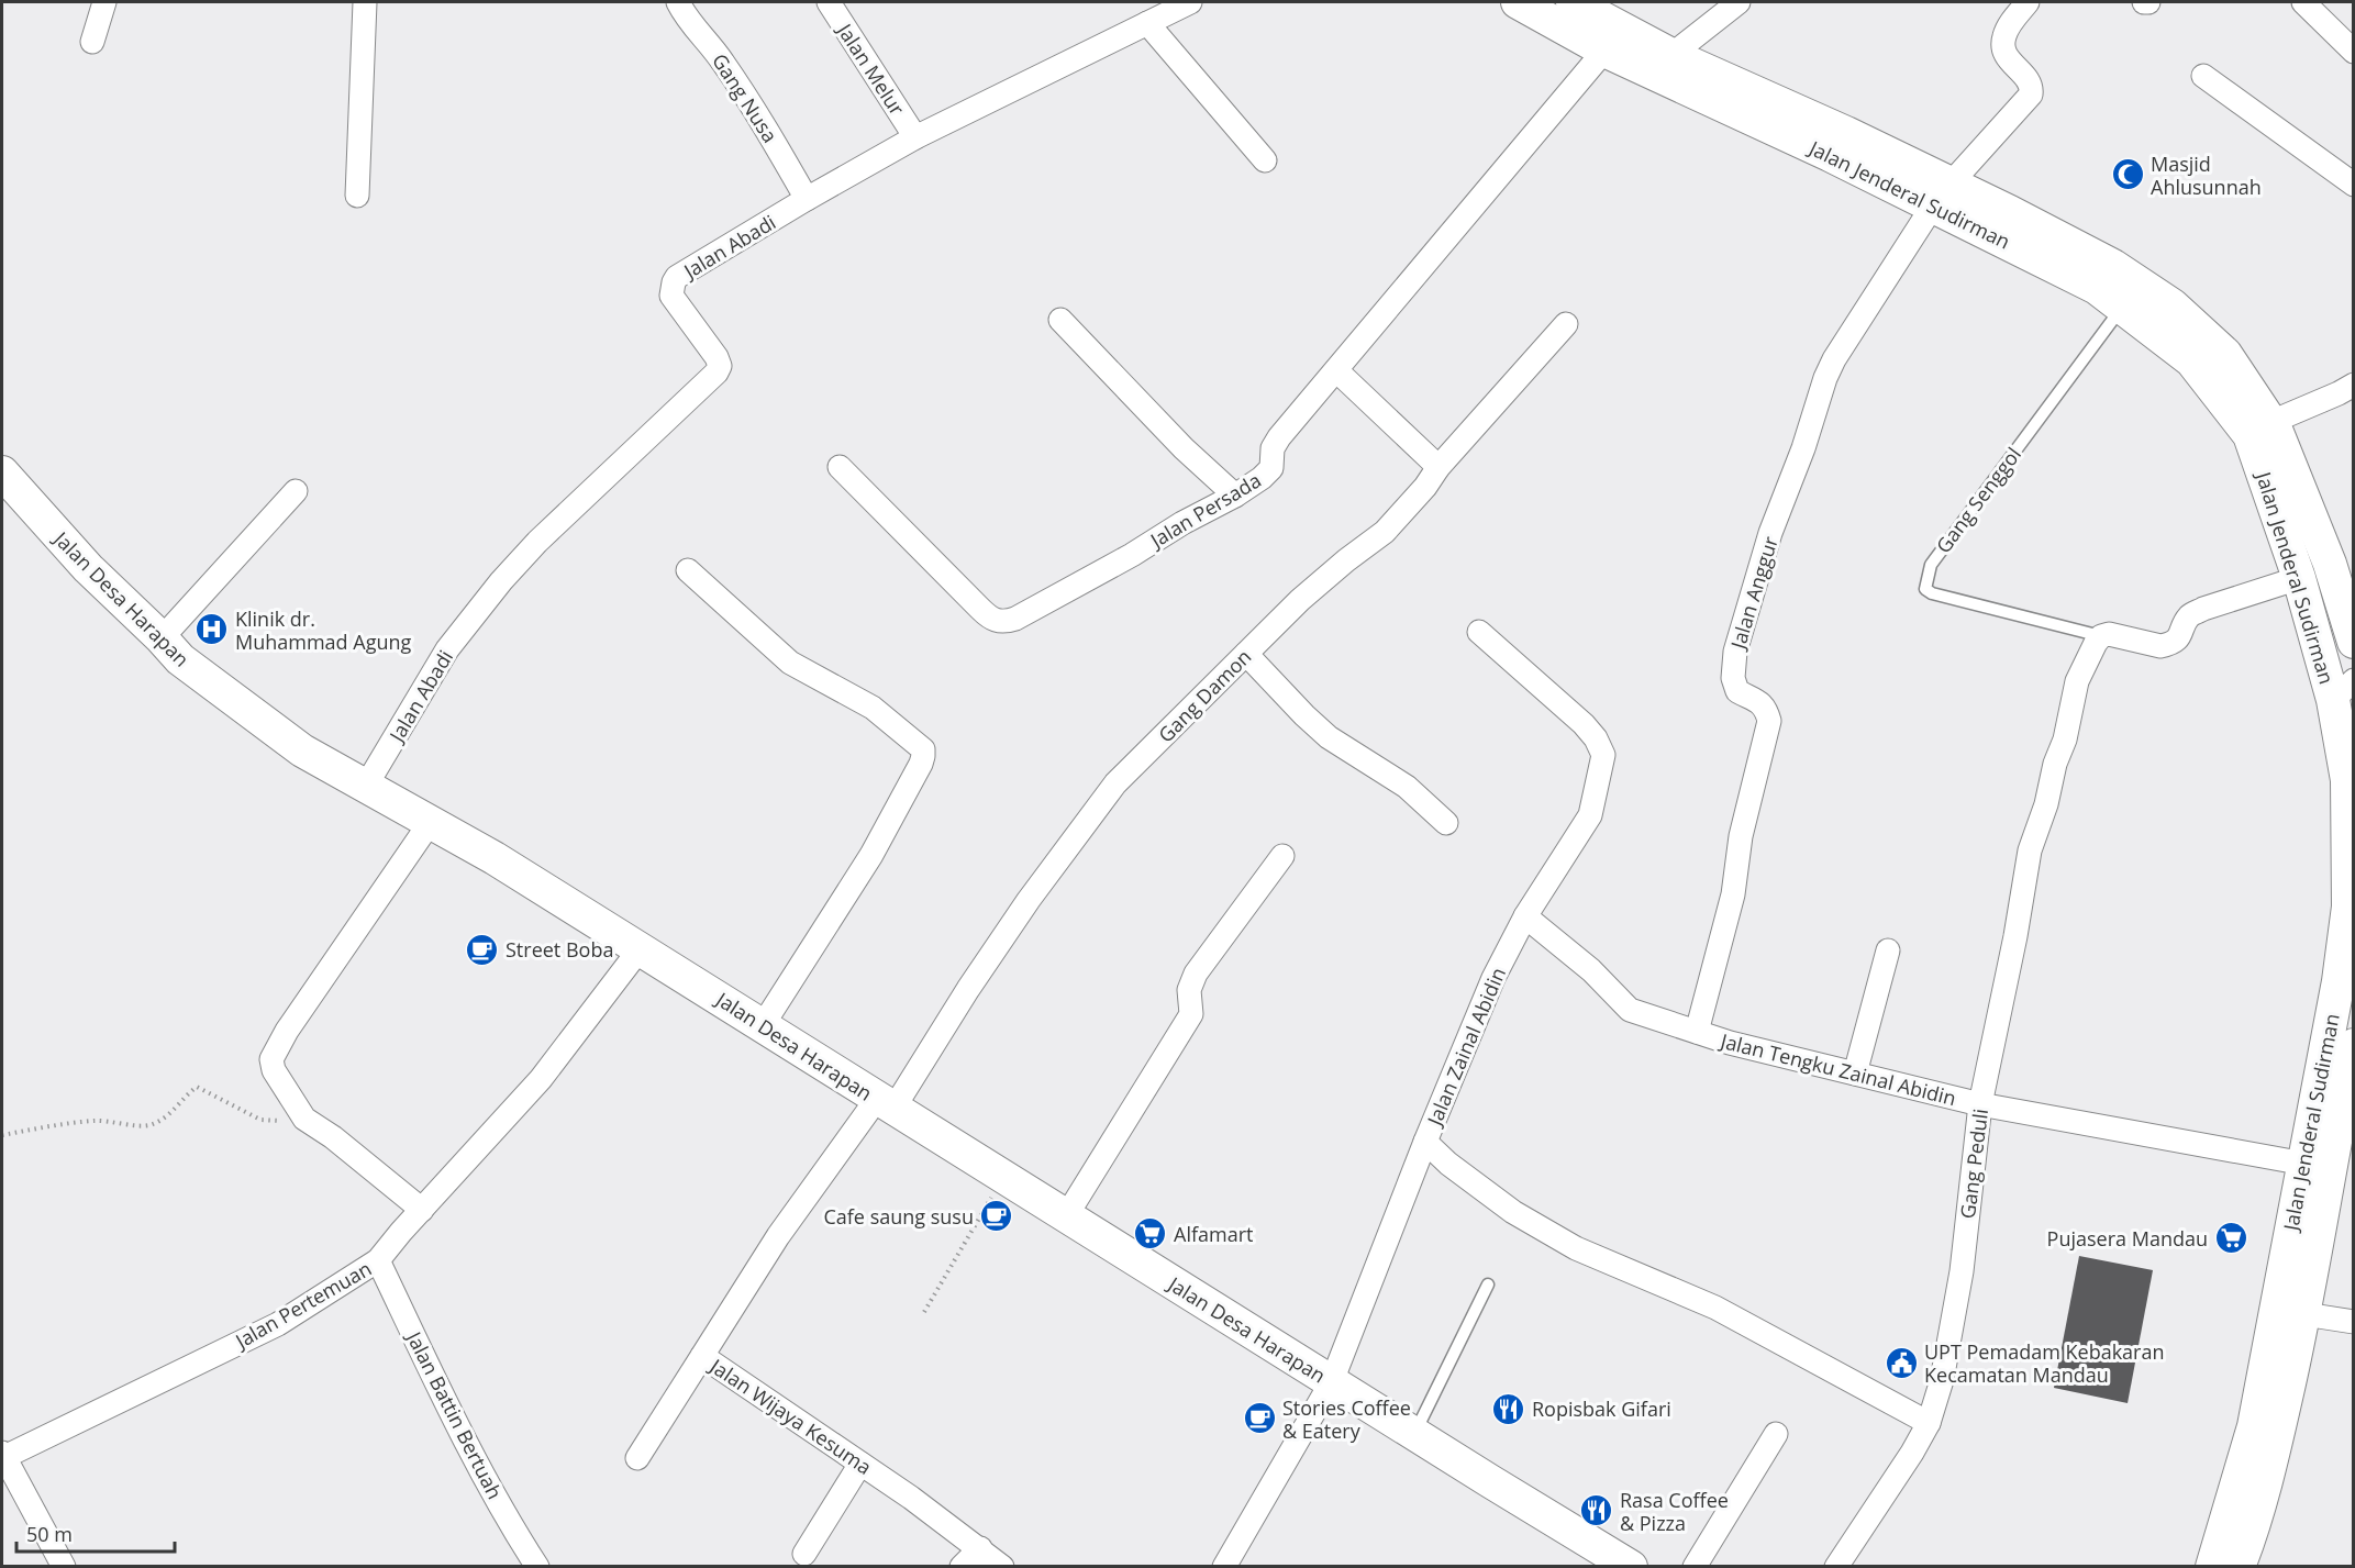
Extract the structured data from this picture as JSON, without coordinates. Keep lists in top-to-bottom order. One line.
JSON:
{"streets":{"street":["Jalan Melur","Gang Nusa","Jalan Jenderal Sudirman","Jalan Abadi","Jalan Persada","Jalan Anggur","Jalan Desa Harapan","Gang Damon","Jalan Zainal Abidin","Jalan Tengku Zainal Abidin","Gang Peduli","Jalan Pertemuan","Jalan Battin Bertuah","Jalan Wijaya Kesuma"],"lane":["Gang Senggol"]},"crossings":[["Jalan Melur","Jalan Abadi"],["Gang Nusa","Jalan Abadi"],["Jalan Jenderal Sudirman","Gang Senggol"],["Jalan Jenderal Sudirman","Jalan Persada"],["Jalan Jenderal Sudirman","Jalan Anggur"],["Jalan Jenderal Sudirman","Jalan Tengku Zainal Abidin"],["Jalan Abadi","Jalan Desa Harapan"],["Gang Senggol","Gang Peduli"],["Jalan Anggur","Jalan Tengku Zainal Abidin"],["Jalan Desa Harapan","Gang Damon"],["Jalan Desa Harapan","Jalan Zainal Abidin"],["Jalan Desa Harapan","Jalan Pertemuan"],["Jalan Desa Harapan","Jalan Wijaya Kesuma"],["Gang Damon","Jalan Wijaya Kesuma"],["Jalan Zainal Abidin","Jalan Tengku Zainal Abidin"],["Jalan Tengku Zainal Abidin","Gang Peduli"],["Jalan Pertemuan","Jalan Battin Bertuah"]],"places":{"mosque":["Masjid Ahlusunnah"],"hospital":["Klinik dr. Muhammad Agung"],"cafe":["Street Boba","Cafe saung susu","Stories Coffee & Eatery"],"supermarket":["Alfamart","Pujasera Mandau"],"public building":["UPT Pemadam Kebakaran Kecamatan Mandau"],"restaurant":["Ropisbak Gifari","Rasa Coffee & Pizza"]},"scale_bar":"50 m"}
